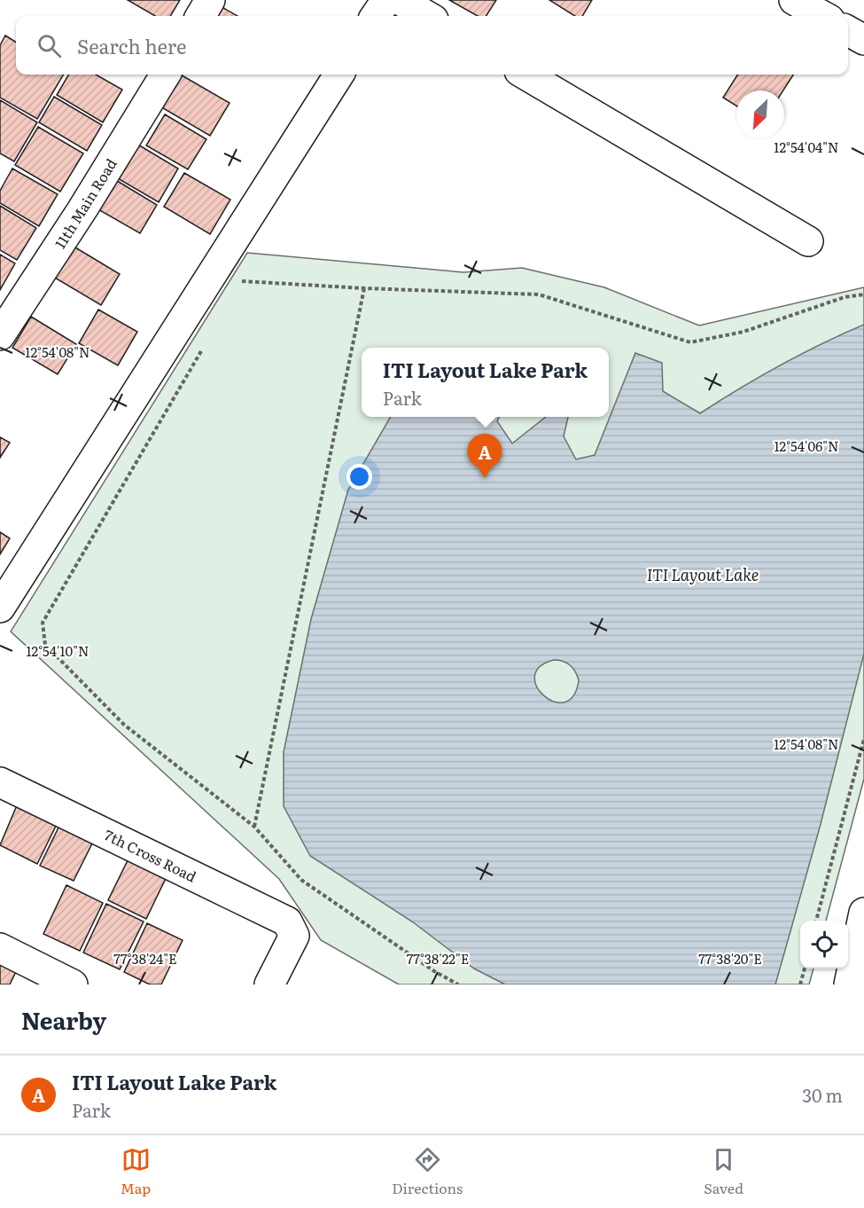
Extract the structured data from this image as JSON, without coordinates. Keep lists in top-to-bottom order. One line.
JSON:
{"streets":{"street":["11th Main Road","7th Cross Road"]},"water":["ITI Layout Lake"],"north":"bottom left","page":{"search":"Search here","popup":["ITI Layout Lake Park","Park"],"pins":"A","heading":"Nearby","list":[{"mark":"A","name":"ITI Layout Lake Park","note":"Park","value":"30 m"}],"nav":["Map","Directions","Saved"]},"coordinates":["12°54'04\"N","12°54'08\"N","12°54'06\"N","12°54'10\"N","77°38'24\"E","77°38'22\"E","77°38'20\"E"]}
